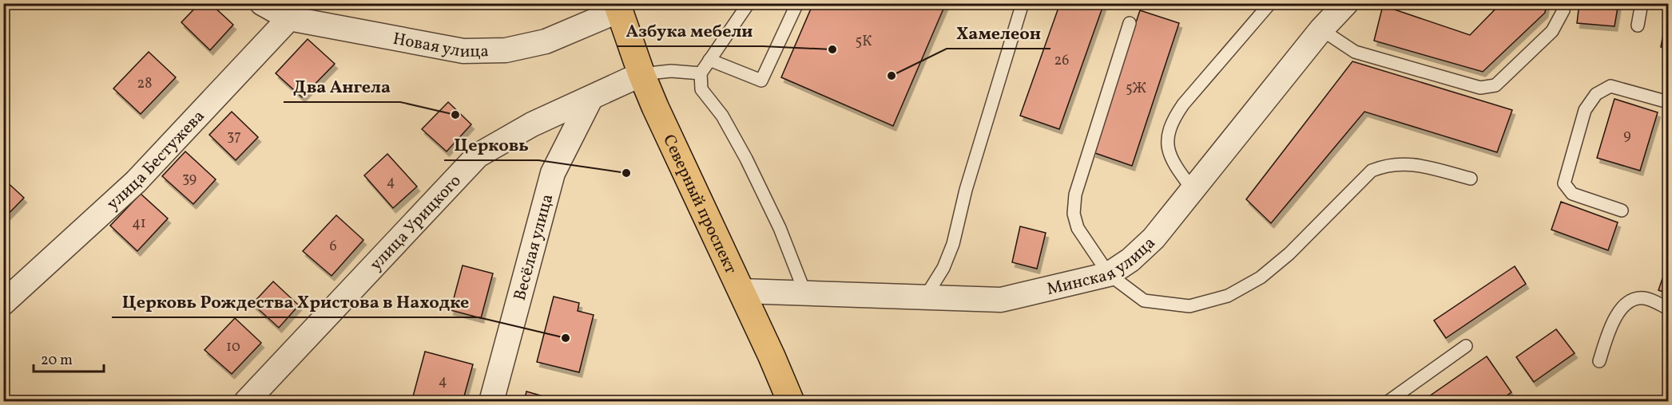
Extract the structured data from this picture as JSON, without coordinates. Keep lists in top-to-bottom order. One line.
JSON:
{"streets":{"main road":["Северный проспект"],"street":["Новая улица","улица Бестужева","улица Урицкого","Весёлая улица","Минская улица"]},"crossings":[["Новая улица","улица Бестужева"],["Новая улица","Северный проспект"],["Северный проспект","улица Урицкого"],["Северный проспект","Минская улица"],["улица Урицкого","Весёлая улица"]],"places":["Азбука мебели","Хамелеон","Два Ангела","Церковь","Церковь Рождества Христова в Находке"],"house_numbers":["5К","26","28","5Ж","9","37","39","4","41","6","10","4"],"scale_bar":"20 m"}
